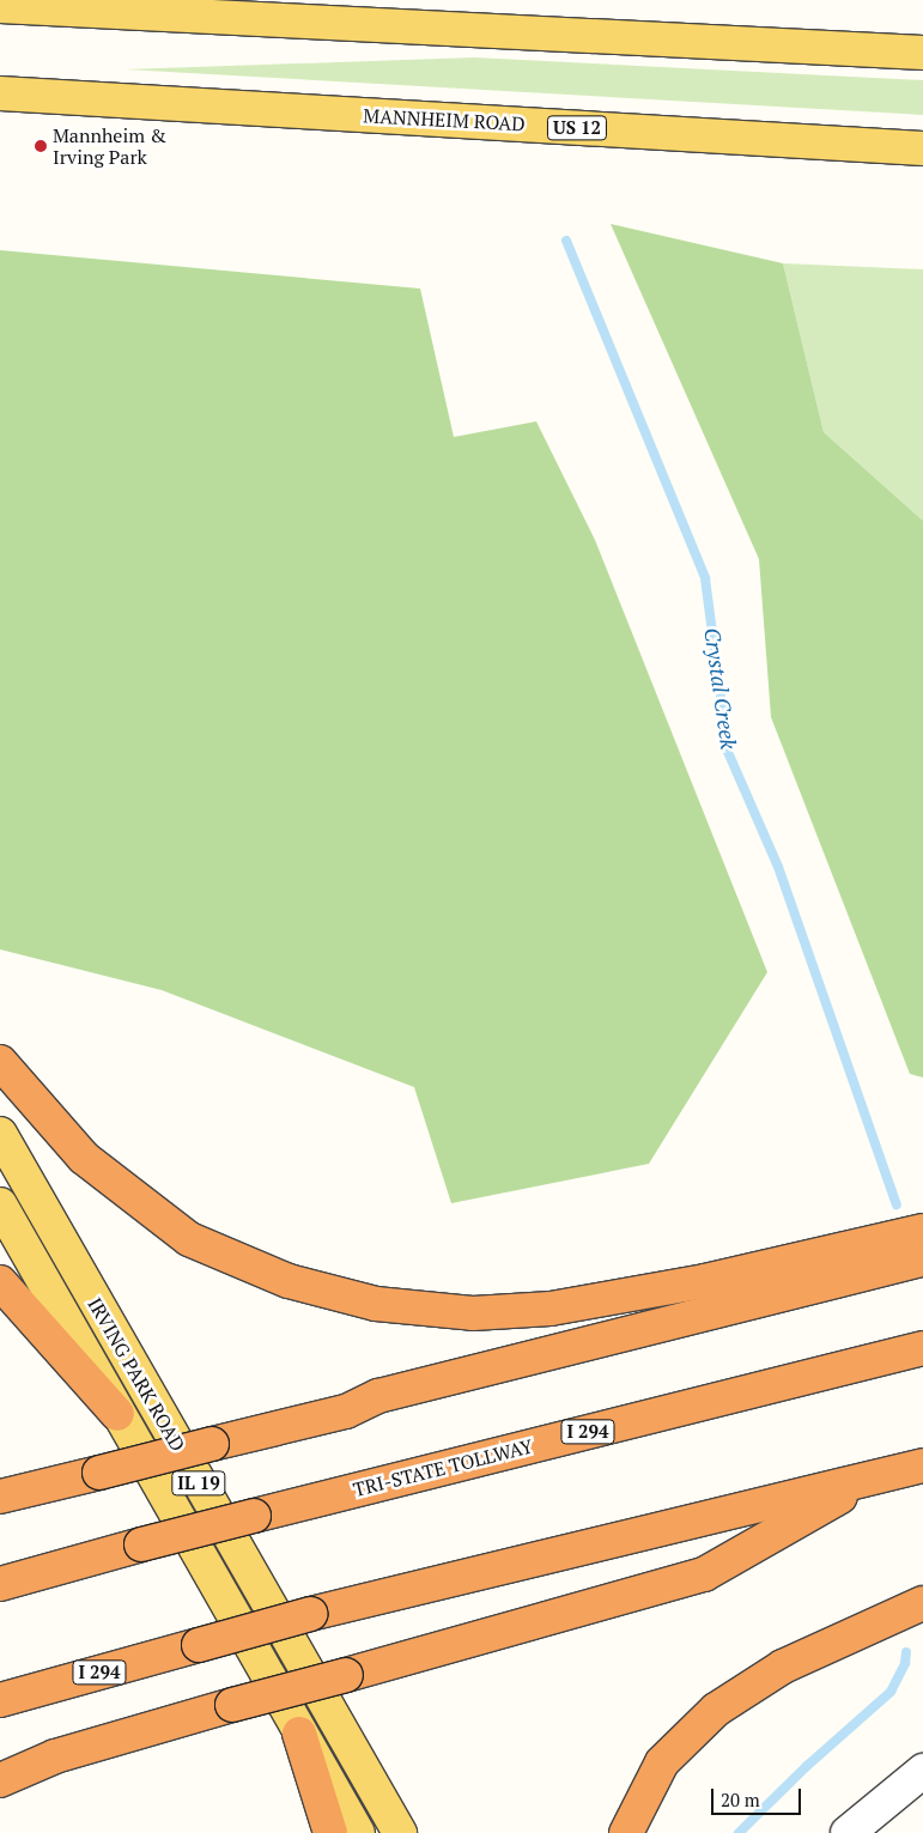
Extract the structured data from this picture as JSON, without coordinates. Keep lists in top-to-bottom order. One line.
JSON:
{"streets":{"highway":["I 294","TRI-STATE TOLLWAY"],"main road":["MANNHEIM ROAD","US 12","IRVING PARK ROAD","IL 19"]},"water":["Crystal Creek"],"places":["Mannheim & Irving Park"],"scale_bar":"20 m"}
